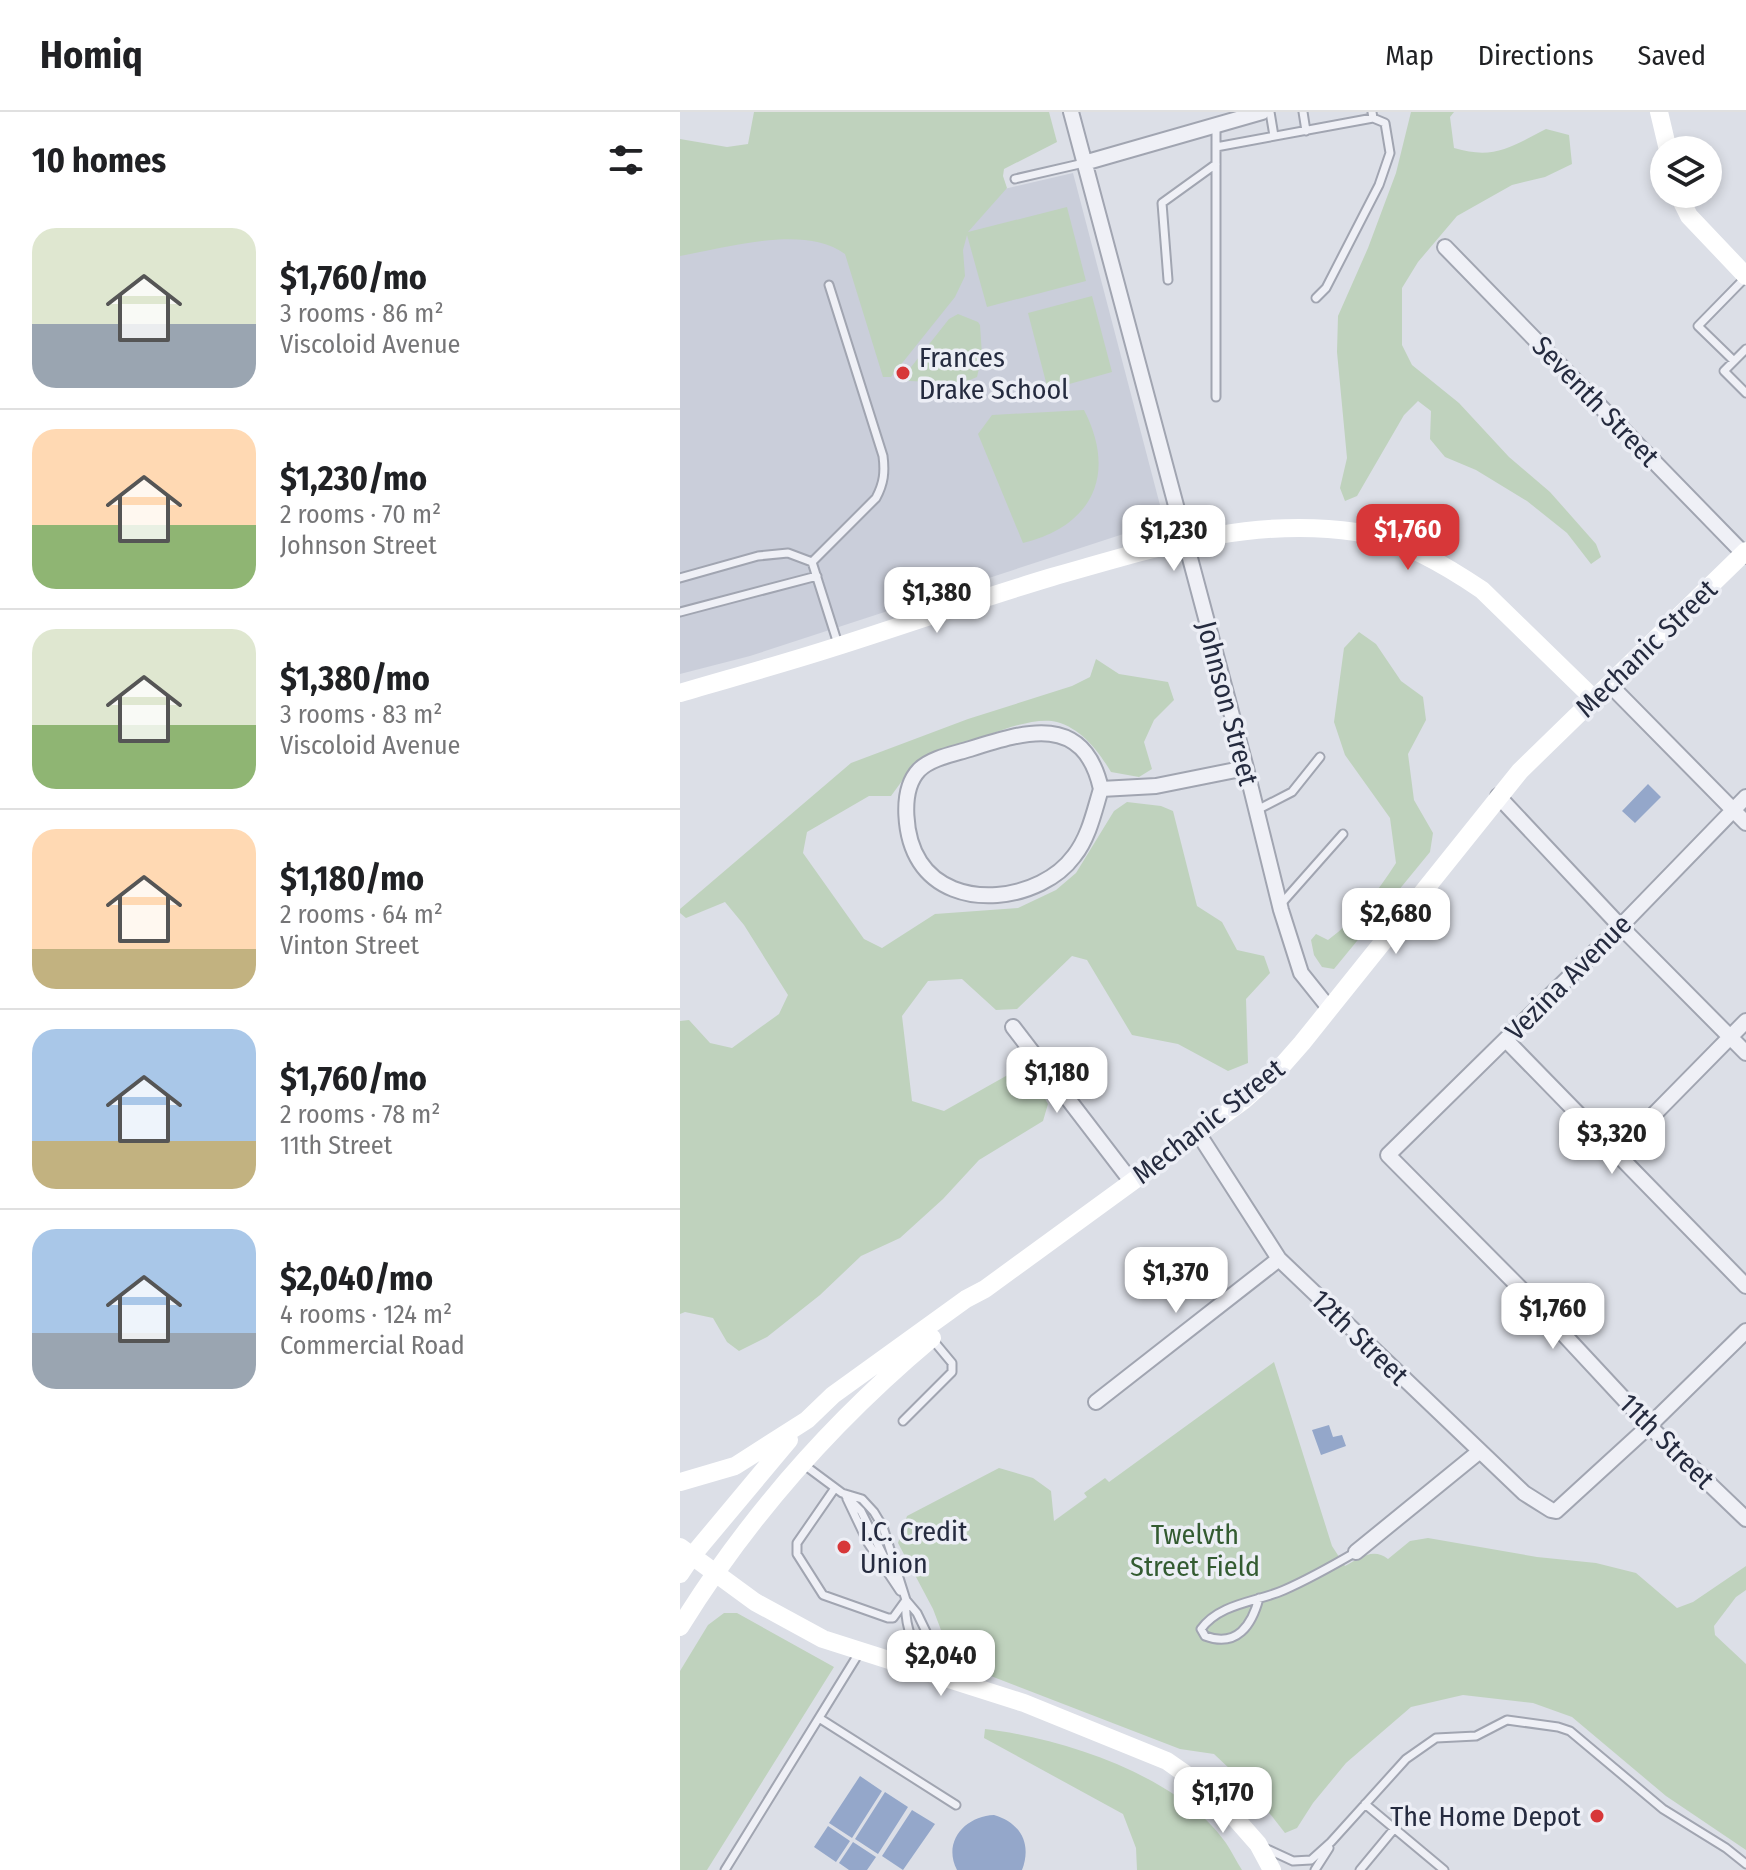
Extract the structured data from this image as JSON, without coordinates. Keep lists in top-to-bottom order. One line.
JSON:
{"streets":{"main road":["Mechanic Street"],"street":["Seventh Street","Johnson Street","Vezina Avenue","12th Street","11th Street"]},"crossings":[["Seventh Street","Mechanic Street"],["Mechanic Street","Johnson Street"],["Mechanic Street","12th Street"],["Vezina Avenue","11th Street"],["12th Street","11th Street"]],"parks":["Twelvth Street Field"],"places":["Frances Drake School","I.C. Credit Union","The Home Depot"],"page":{"header":"Homiq","nav":["Map","Directions","Saved"],"heading":"10 homes","list":[{"name":"$1,760/mo","note":"3 rooms · 86 m² · Viscoloid Avenue"},{"name":"$1,230/mo","note":"2 rooms · 70 m² · Johnson Street"},{"name":"$1,380/mo","note":"3 rooms · 83 m² · Viscoloid Avenue"},{"name":"$1,180/mo","note":"2 rooms · 64 m² · Vinton Street"},{"name":"$1,760/mo","note":"2 rooms · 78 m² · 11th Street"},{"name":"$2,040/mo","note":"4 rooms · 124 m² · Commercial Road"}],"price":["$1,760","$1,230","$1,380","$2,680","$1,180","$3,320","$1,370","$1,760","$2,040","$1,170"]}}
